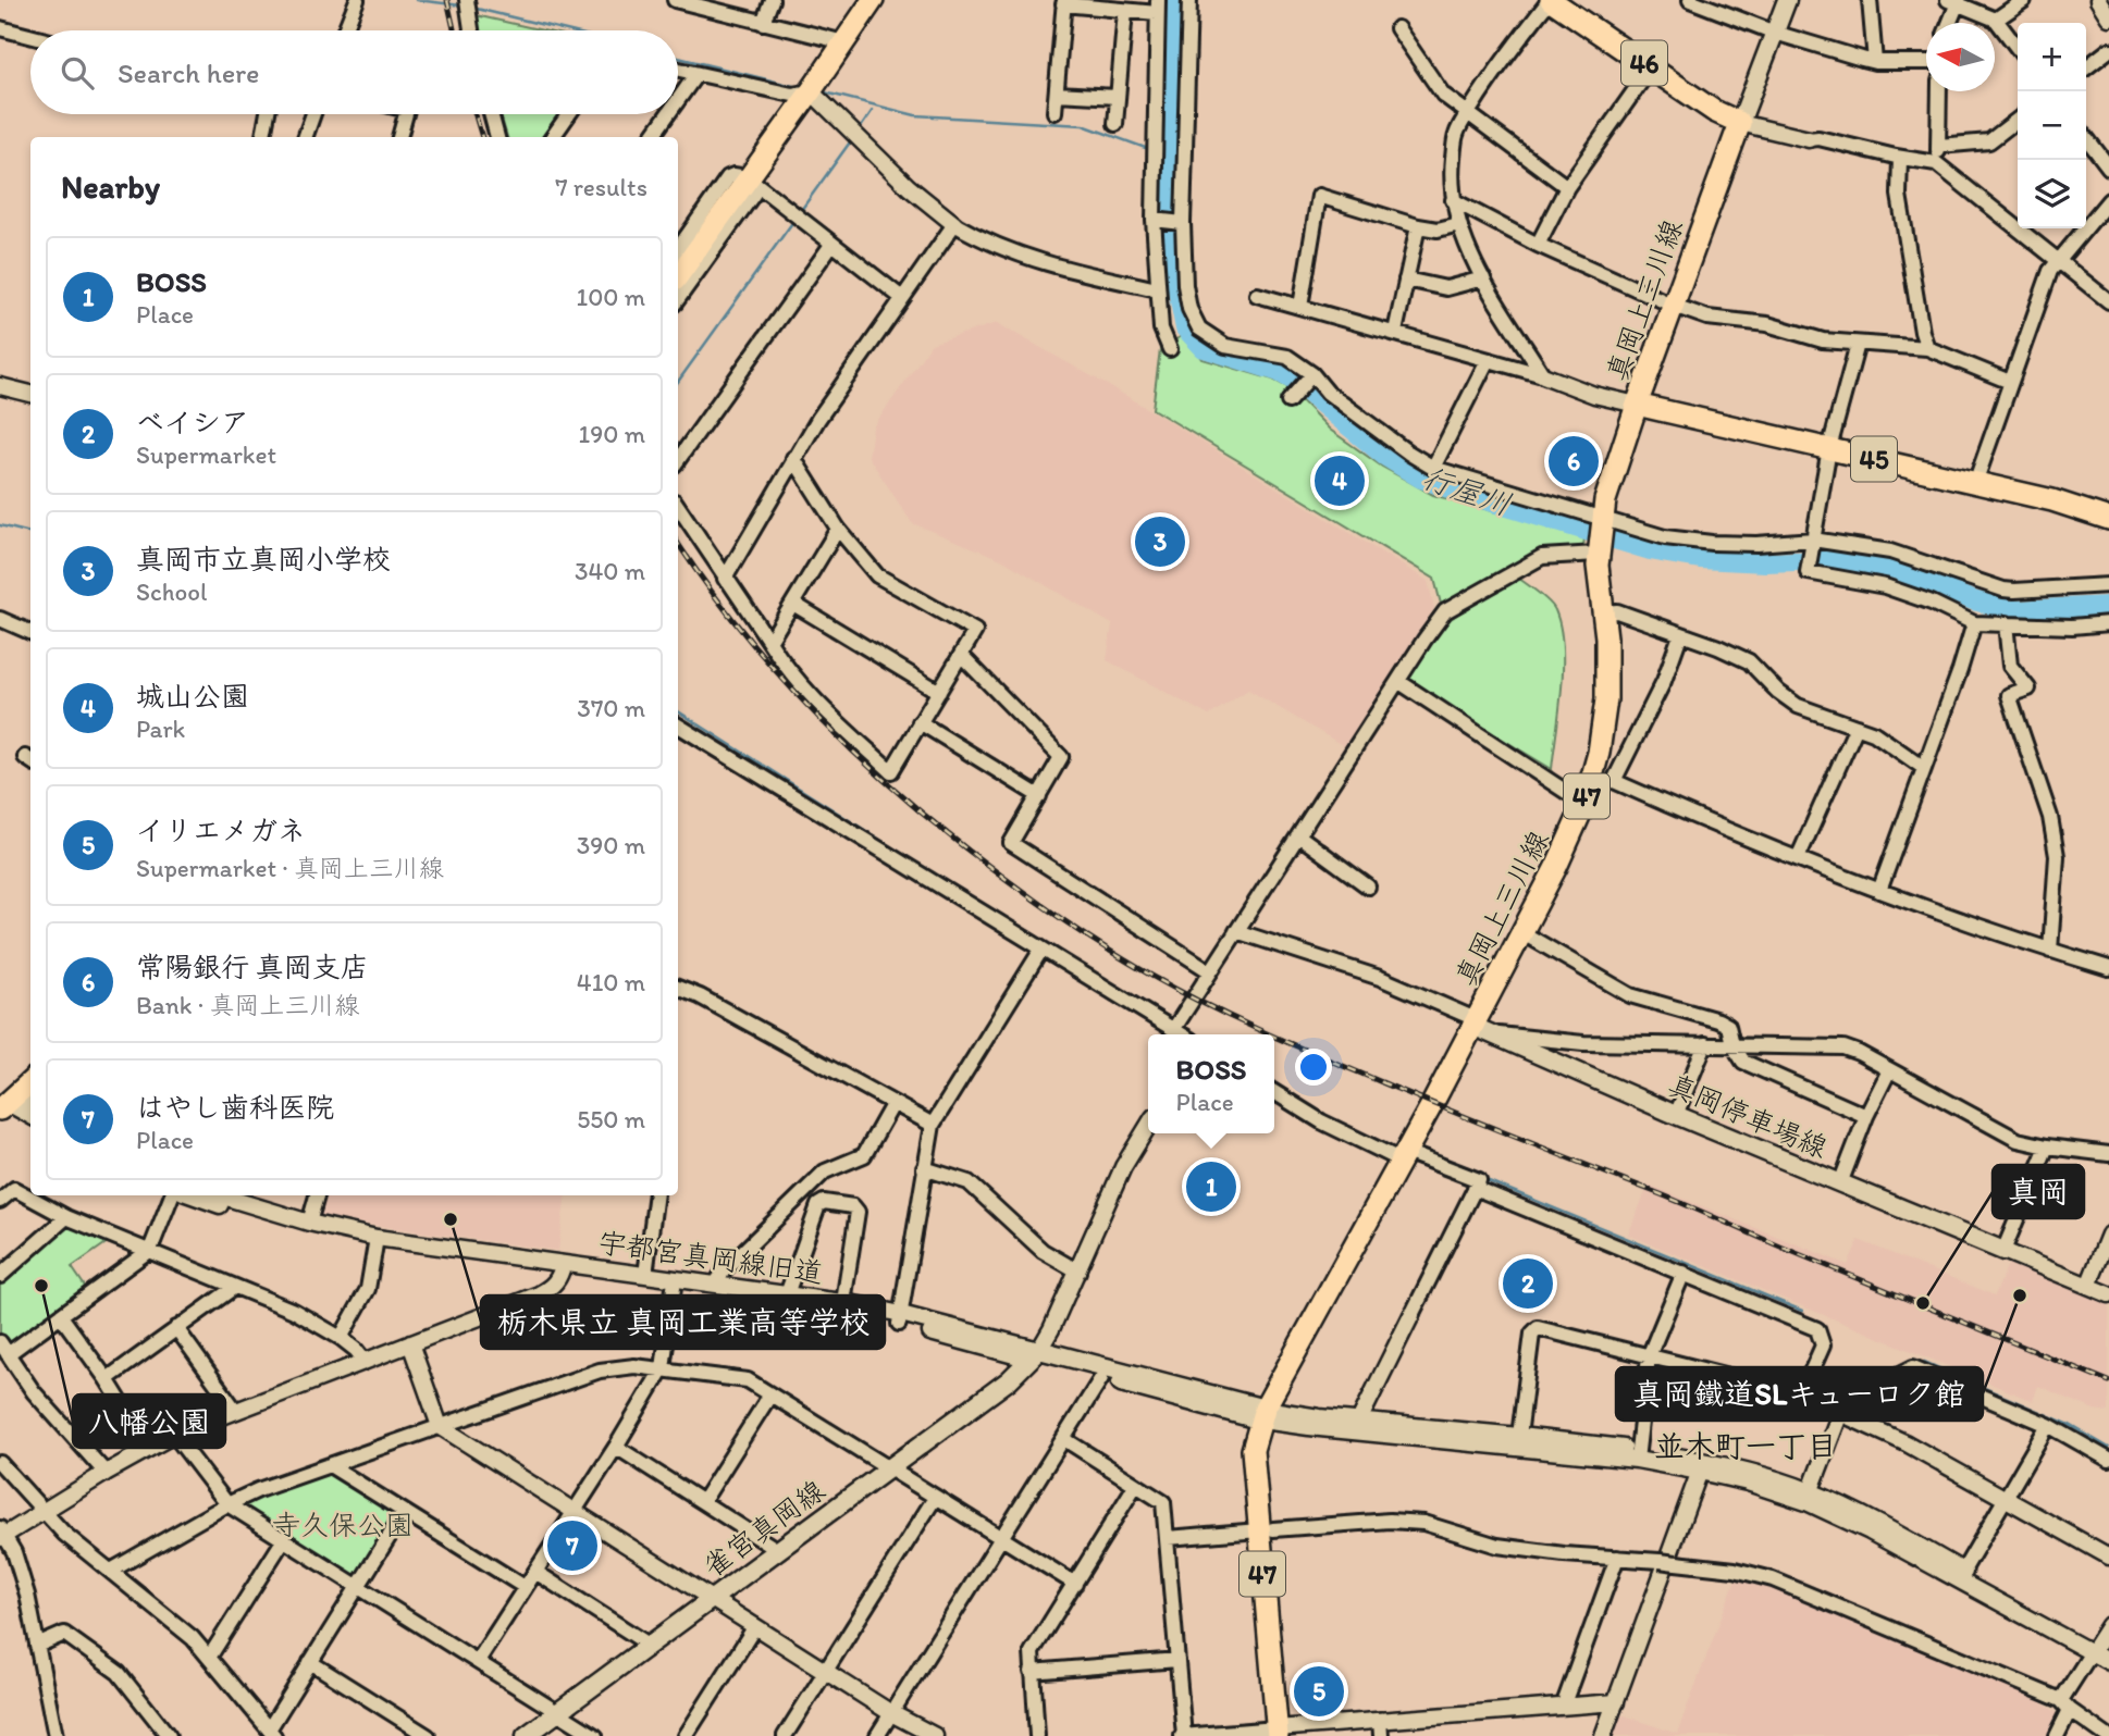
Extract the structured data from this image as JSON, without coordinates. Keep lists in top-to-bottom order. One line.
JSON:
{"streets":{"main road":["46","真岡上三川線","45","47","真岡停車場線","雀宮真岡線"],"street":["宇都宮真岡線旧道"]},"crossings":[["46","真岡上三川線"],["真岡上三川線","45"],["真岡上三川線","47"],["真岡上三川線","真岡停車場線"],["宇都宮真岡線旧道","雀宮真岡線"]],"districts":["並木町一丁目"],"water":["行屋川"],"parks":["寺久保公園"],"places":["栃木県立 真岡工業高等学校","八幡公園","真岡鐵道SLキューロク館","真岡"],"north":"left","page":{"map_buttons":["+","−"],"search":"Search here","heading":["Nearby","7 results"],"list":[{"mark":"1","name":"BOSS","note":"Place","value":"100 m"},{"mark":"2","name":"ベイシア","note":"Supermarket","value":"190 m"},{"mark":"3","name":"真岡市立真岡小学校","note":"School","value":"340 m"},{"mark":"4","name":"城山公園","note":"Park","value":"370 m"},{"mark":"5","name":"イリエメガネ","note":"Supermarket · 真岡上三川線","value":"390 m"},{"mark":"6","name":"常陽銀行 真岡支店","note":"Bank · 真岡上三川線","value":"410 m"},{"mark":"7","name":"はやし歯科医院","note":"Place","value":"550 m"}],"pins":["6","4","3","1","2","7","5"],"popup":["BOSS","Place"]}}
